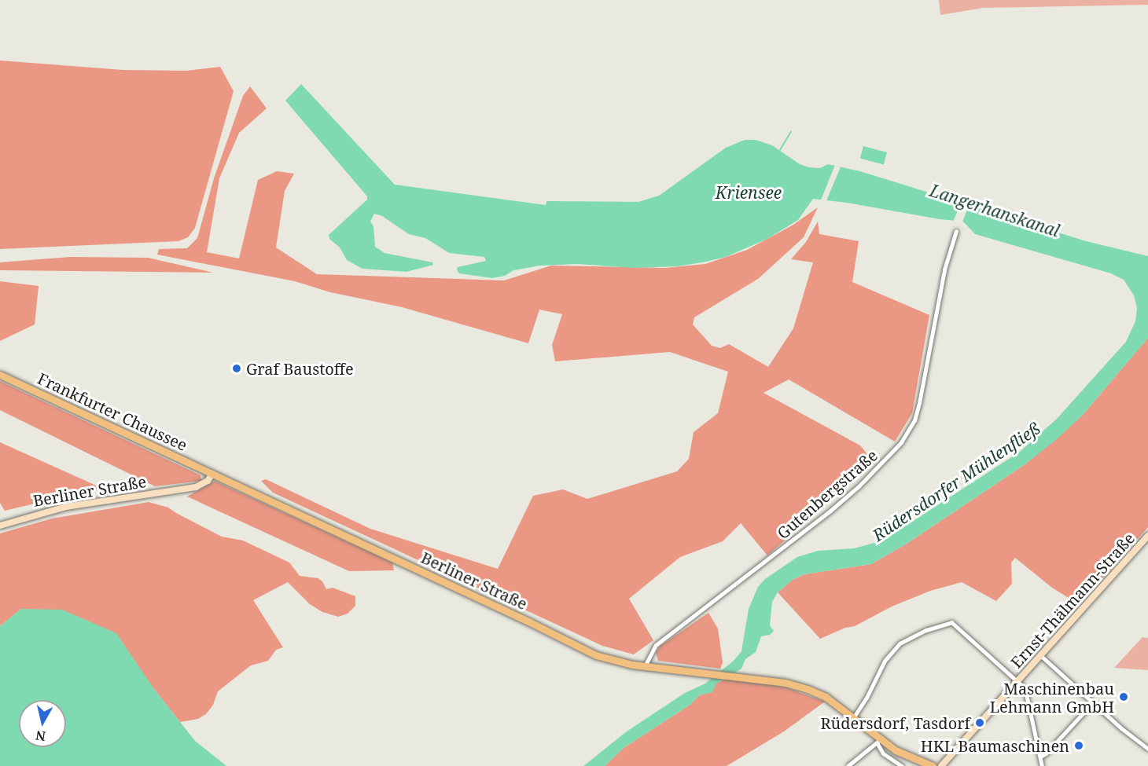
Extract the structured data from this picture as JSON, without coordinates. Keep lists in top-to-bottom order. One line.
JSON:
{"streets":{"main road":["Frankfurter Chaussee","Berliner Straße","Ernst-Thälmann-Straße"],"street":["Gutenbergstraße"]},"crossings":[["Frankfurter Chaussee","Berliner Straße"],["Berliner Straße","Gutenbergstraße"]],"water":["Kriensee","Langerhanskanal","Rüdersdorfer Mühlenfließ"],"places":["Graf Baustoffe","Maschinenbau Lehmann GmbH","Rüdersdorf, Tasdorf","HKL Baumaschinen"],"north":"bottom"}
